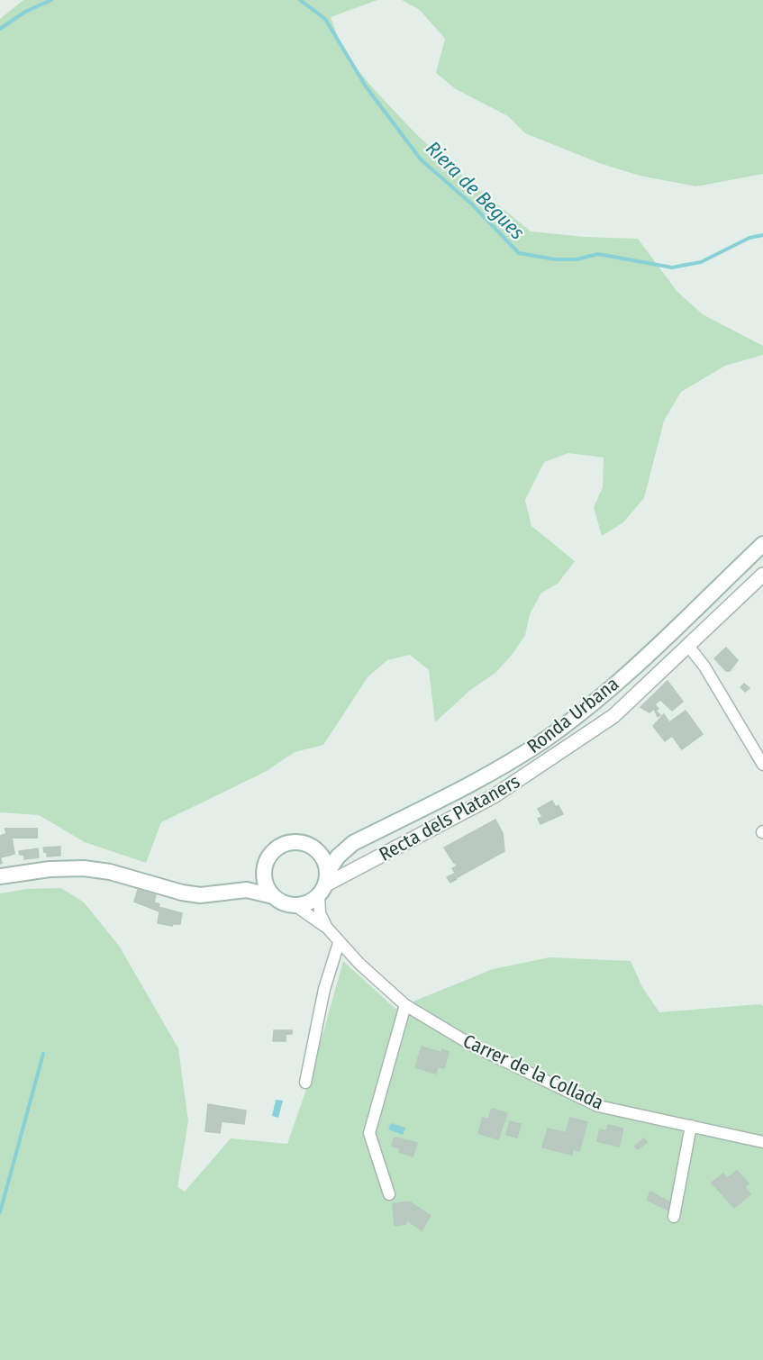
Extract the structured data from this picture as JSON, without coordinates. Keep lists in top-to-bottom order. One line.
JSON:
{"streets":{"main road":["Ronda Urbana"],"street":["Recta dels Plataners","Carrer de la Collada"]},"crossings":[["Ronda Urbana","Recta dels Plataners"]],"water":["Riera de Begues"]}
